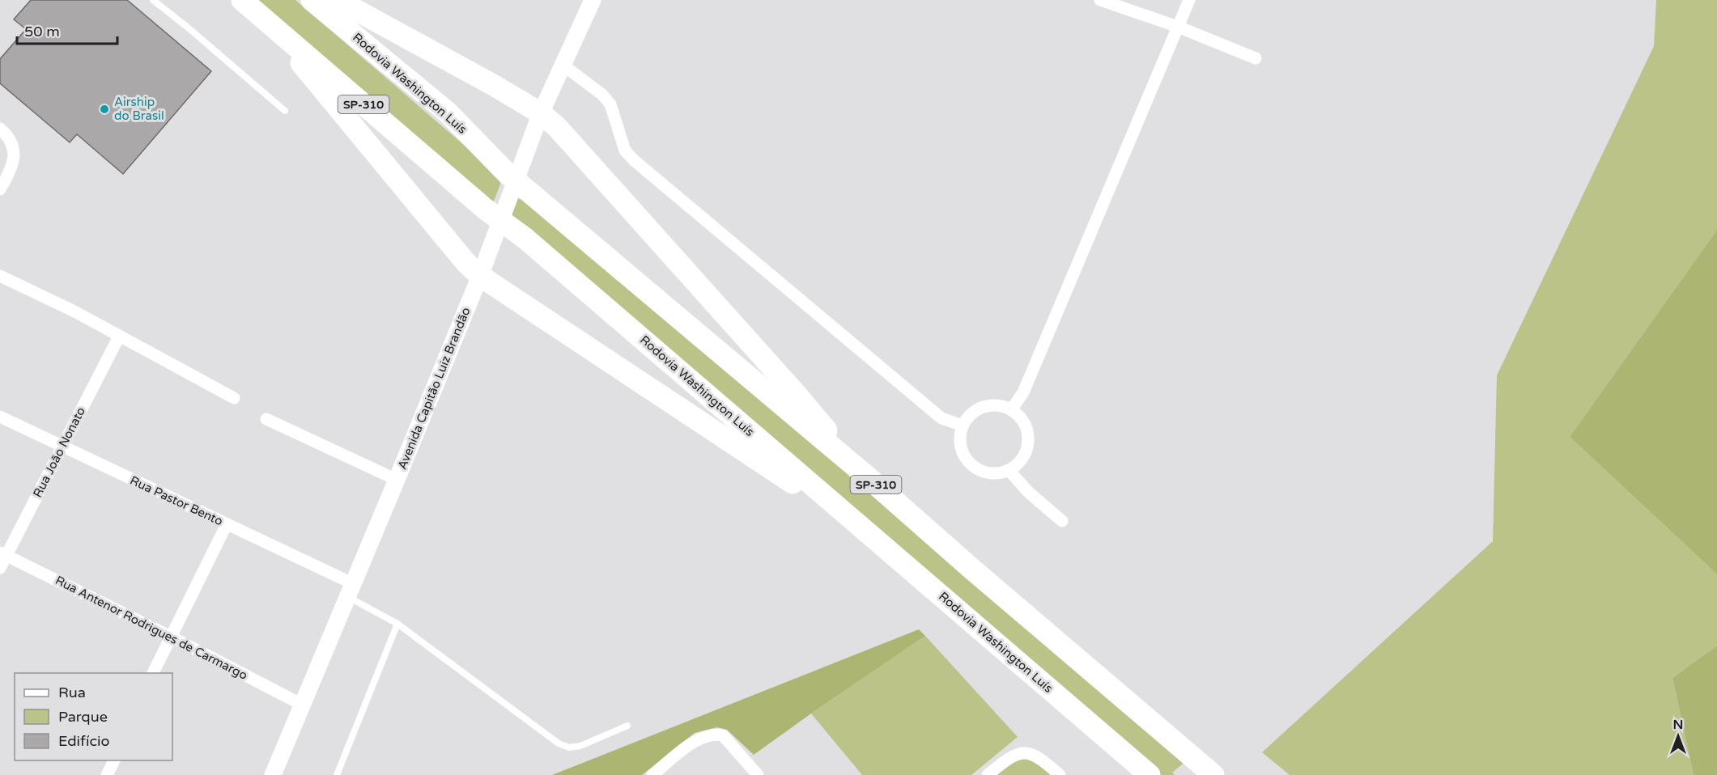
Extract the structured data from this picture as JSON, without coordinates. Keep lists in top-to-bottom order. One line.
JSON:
{"streets":{"highway":["Rodovia Washington Luís","SP-310"],"main road":["Avenida Capitão Luiz Brandão"],"street":["Rua João Nonato","Rua Pastor Bento","Rua Antenor Rodrigues de Carmargo"]},"crossings":[["Avenida Capitão Luiz Brandão","Rua Pastor Bento"],["Avenida Capitão Luiz Brandão","Rua Antenor Rodrigues de Carmargo"],["Rua João Nonato","Rua Pastor Bento"],["Rua João Nonato","Rua Antenor Rodrigues de Carmargo"]],"places":["Airship do Brasil"],"legend":["Rua","Parque","Edifício"],"scale_bar":"50 m","north":"top"}
